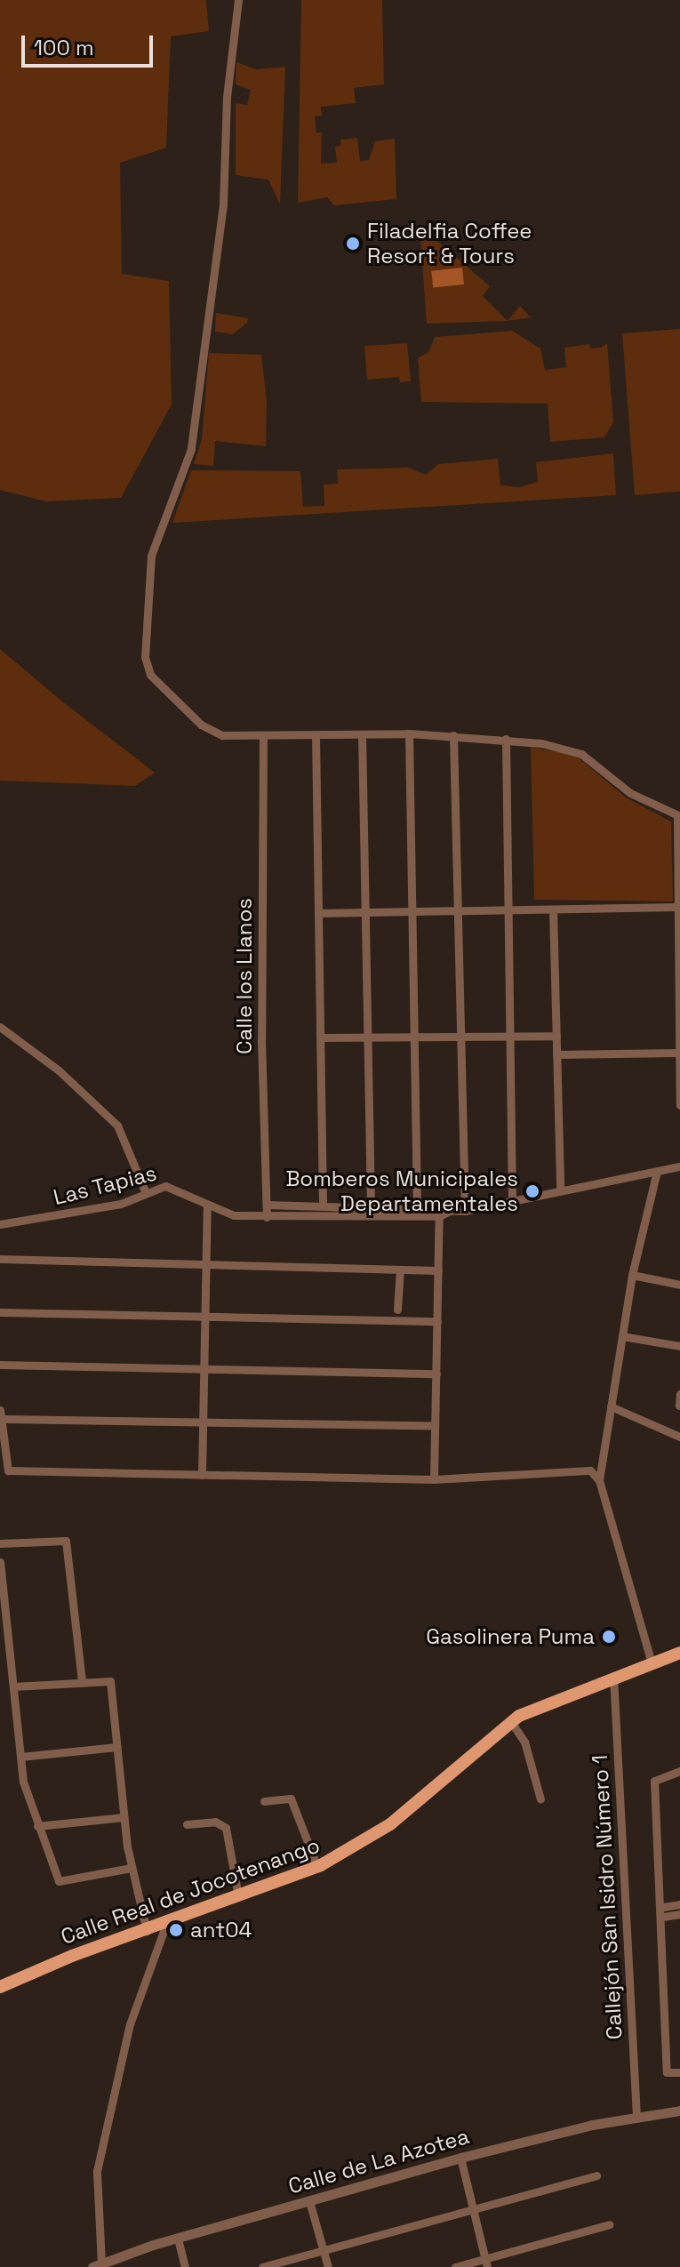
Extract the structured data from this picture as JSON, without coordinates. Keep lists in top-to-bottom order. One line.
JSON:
{"streets":{"main road":["Calle Real de Jocotenango"],"street":["Calle los Llanos","Las Tapias","Callejón San Isidro Número 1","Calle de La Azotea"]},"crossings":[["Calle los Llanos","Las Tapias"],["Calle Real de Jocotenango","Callejón San Isidro Número 1"],["Callejón San Isidro Número 1","Calle de La Azotea"]],"places":["Filadelfia Coffee Resort & Tours","Bomberos Municipales Departamentales","Gasolinera Puma","ant04"],"scale_bar":"100 m"}
